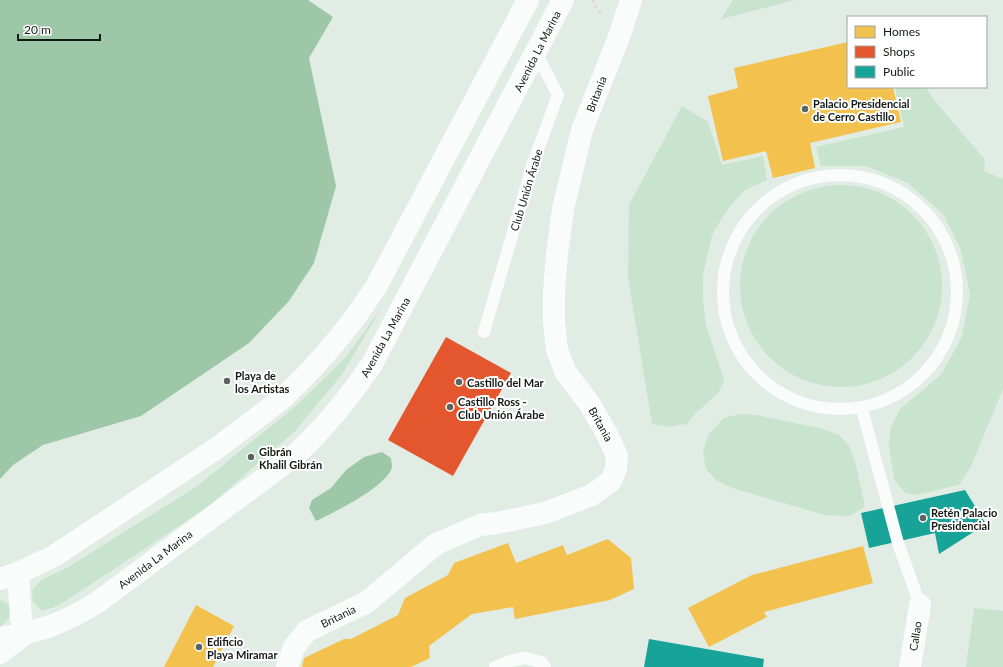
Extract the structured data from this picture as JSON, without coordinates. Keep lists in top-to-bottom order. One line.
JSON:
{"streets":{"main road":["Avenida La Marina","Britania","Callao"],"lane":["Club Unión Árabe"]},"crossings":[["Avenida La Marina","Club Unión Árabe"]],"places":["Palacio Presidencial de Cerro Castillo","Playa de los Artistas","Castillo del Mar","Castillo Ross - Club Unión Árabe","Gibrán Khalil Gibrán","Retén Palacio Presidencial","Edificio Playa Miramar"],"legend":["Homes","Shops","Public"],"scale_bar":"20 m"}
